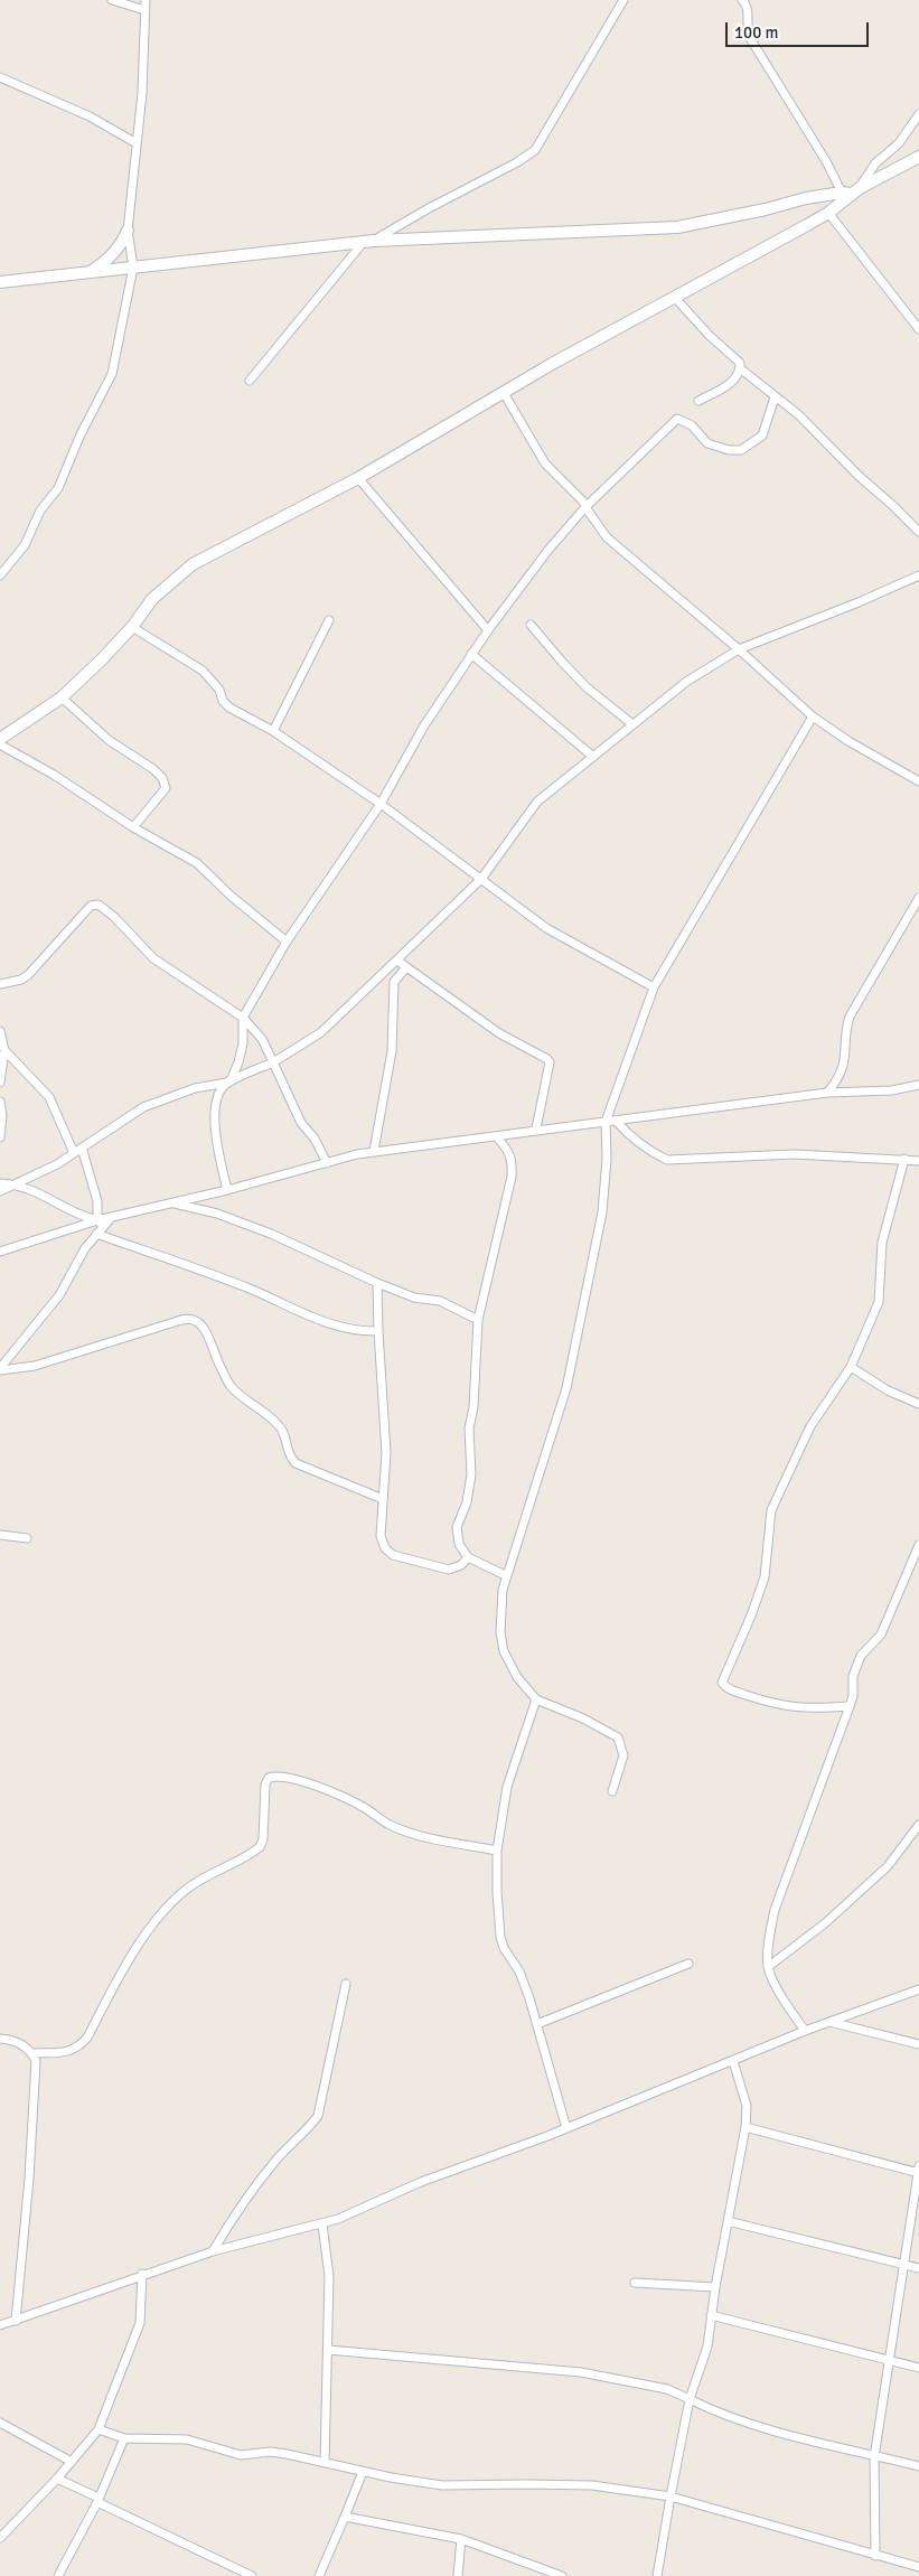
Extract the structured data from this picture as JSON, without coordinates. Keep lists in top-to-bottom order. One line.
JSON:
{"scale_bar":"100 m"}
